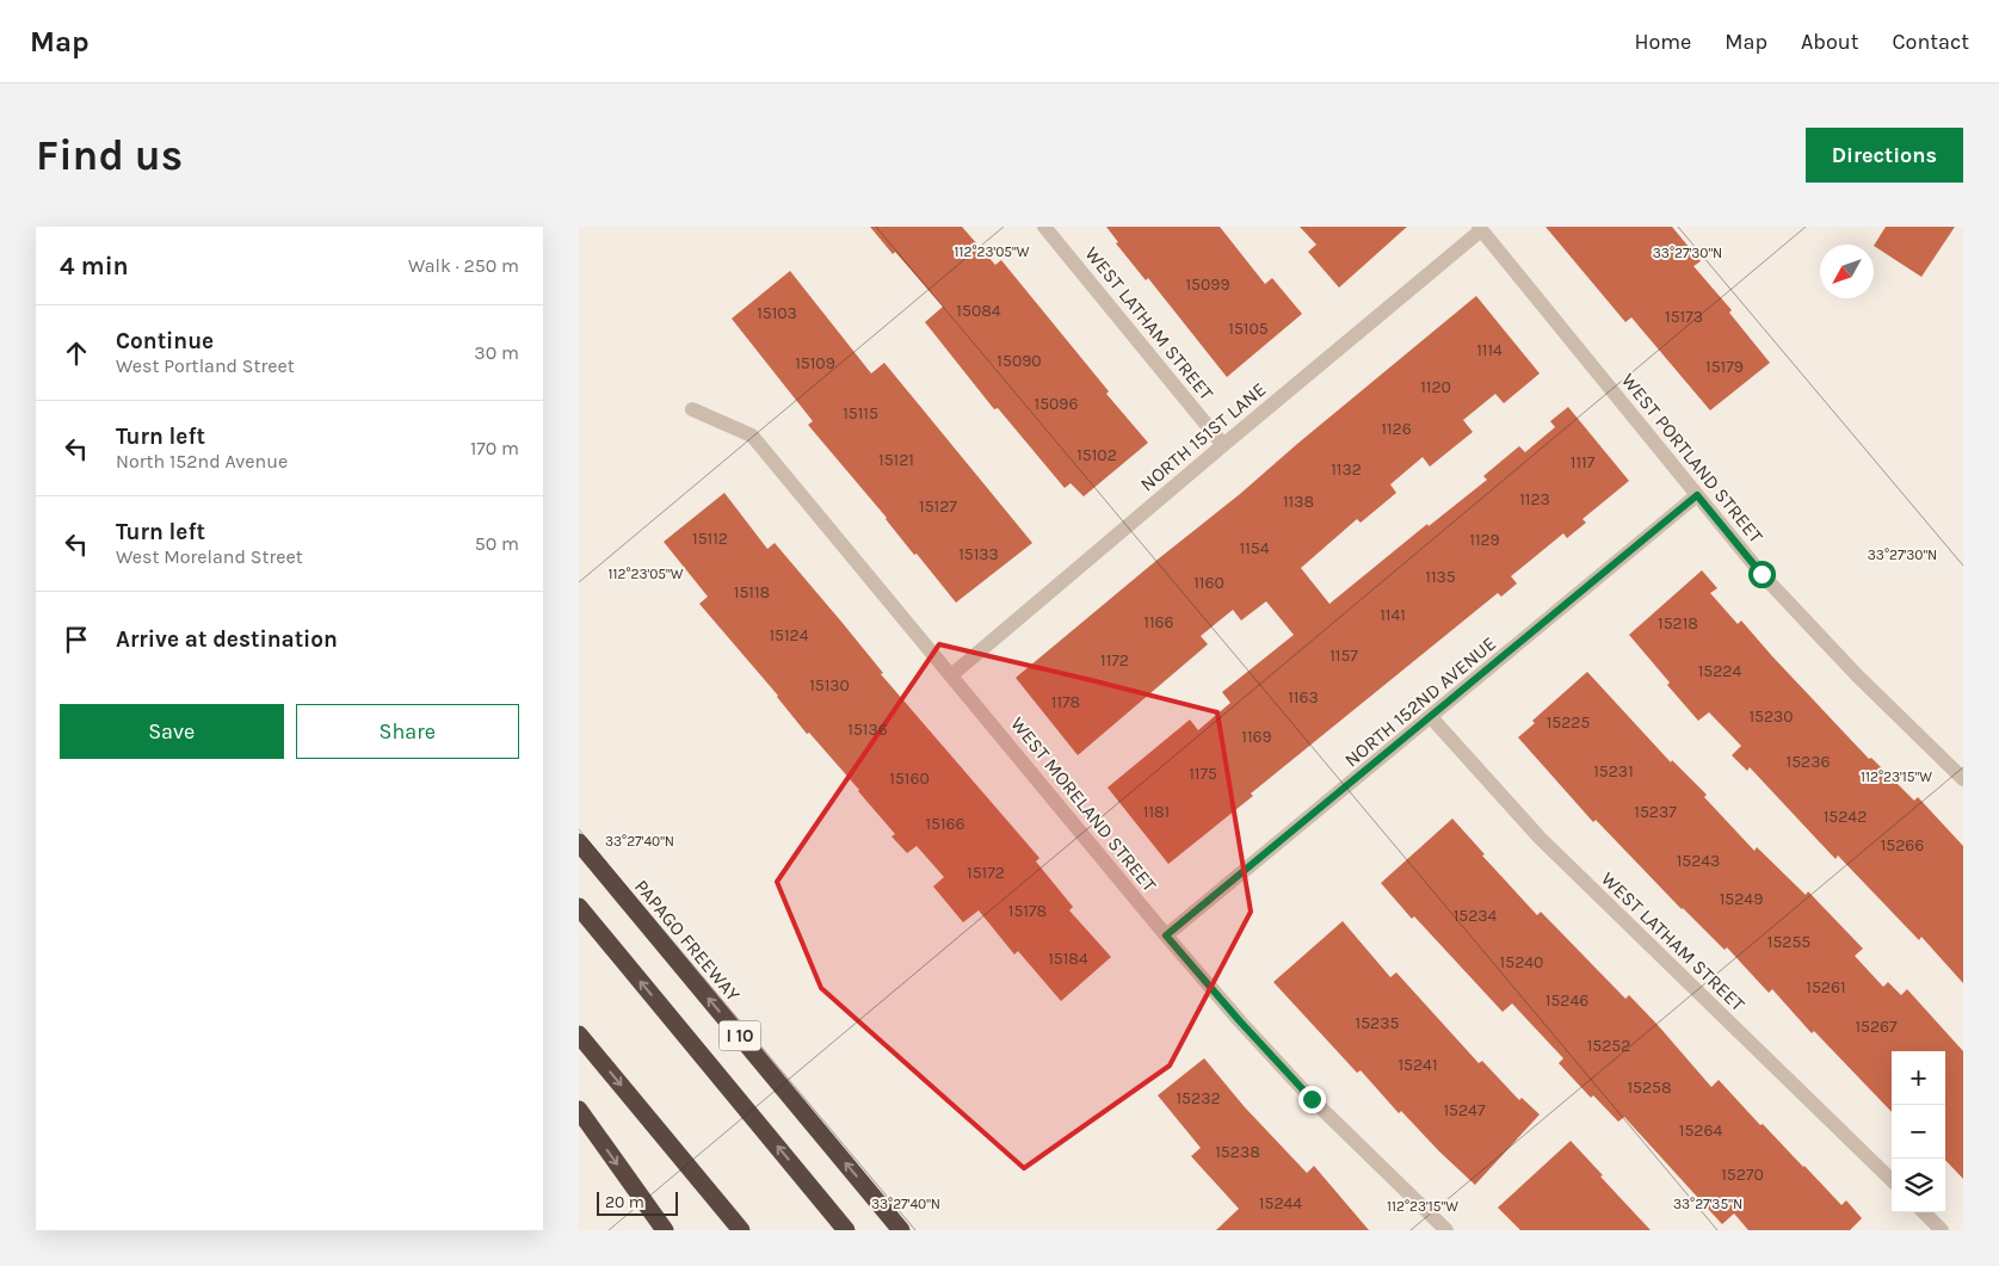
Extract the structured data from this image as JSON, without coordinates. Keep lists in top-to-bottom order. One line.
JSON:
{"streets":{"highway":["PAPAGO FREEWAY","I 10"],"street":["WEST LATHAM STREET","NORTH 151ST LANE","WEST PORTLAND STREET","NORTH 152ND AVENUE","WEST MORELAND STREET"]},"crossings":[["WEST LATHAM STREET","NORTH 151ST LANE"],["WEST LATHAM STREET","NORTH 152ND AVENUE"],["NORTH 151ST LANE","WEST PORTLAND STREET"],["NORTH 151ST LANE","WEST MORELAND STREET"],["WEST PORTLAND STREET","NORTH 152ND AVENUE"],["NORTH 152ND AVENUE","WEST MORELAND STREET"]],"house_numbers":["15099","15084","15103","15173","15105","1114","15090","15109","15179","1120","15096","15115","1126","15102","15121","1117","1132","1123","1138","15127","15112","1129","1154","15133","1135","1160","15118","1141","1166","15218","15124","1157","1172","15224","15130","1163","1178","15230","15225","15136","1169","15236","15231","1175","15160","1181","15237","15242","15166","15266","15243","15172","15249","15178","15234","15255","15184","15240","15261","15246","15235","15267","15252","15241","15258","15232","15247","15264","15238","15270","15244"],"scale_bar":"20 m","north":"bottom left","page":{"header":"Map","nav":["Home","Map","About","Contact"],"buttons":["Directions",["Save","Share"]],"title":"Find us","heading":["4 min","Walk · 250 m"],"list":[["Continue","West Portland Street","30 m"],["Turn left","North 152nd Avenue","170 m"],["Turn left","West Moreland Street","50 m"],"Arrive at destination"],"map_buttons":["+","−"],"scale":"20 m"},"coordinates":["112°23'05\"W","33°27'30\"N","112°23'15\"W","33°27'40\"N","33°27'35\"N"]}
